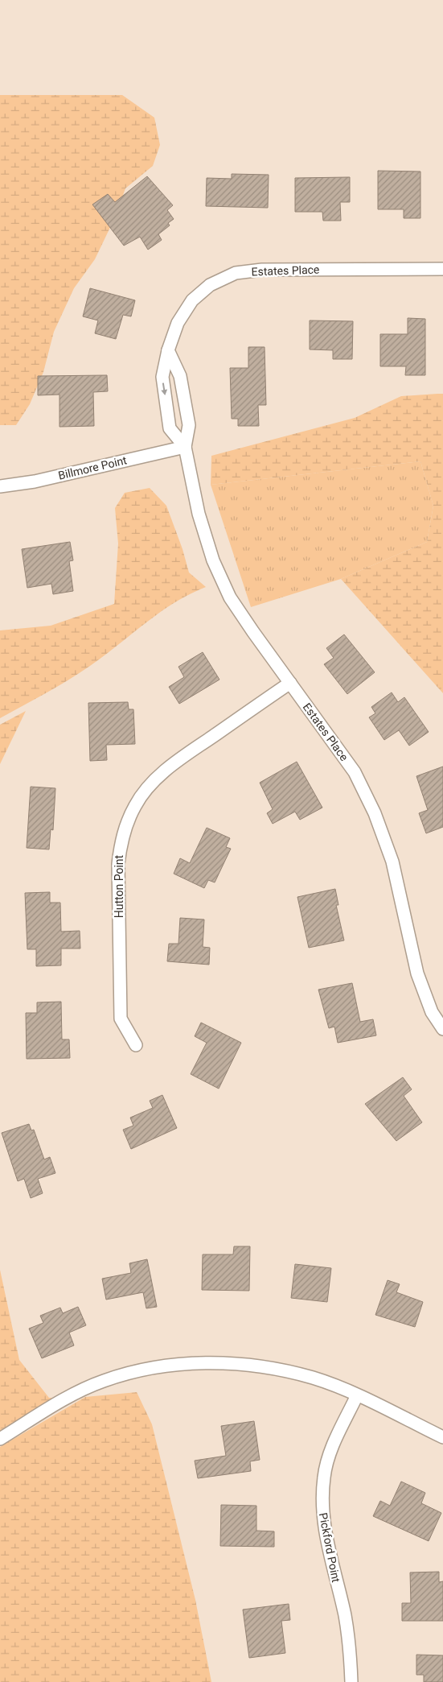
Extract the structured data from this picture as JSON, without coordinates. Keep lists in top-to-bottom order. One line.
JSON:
{"streets":{"street":["Estates Place","Billmore Point","Hutton Point","Pickford Point"]},"crossings":[["Estates Place","Billmore Point"],["Estates Place","Hutton Point"]]}
